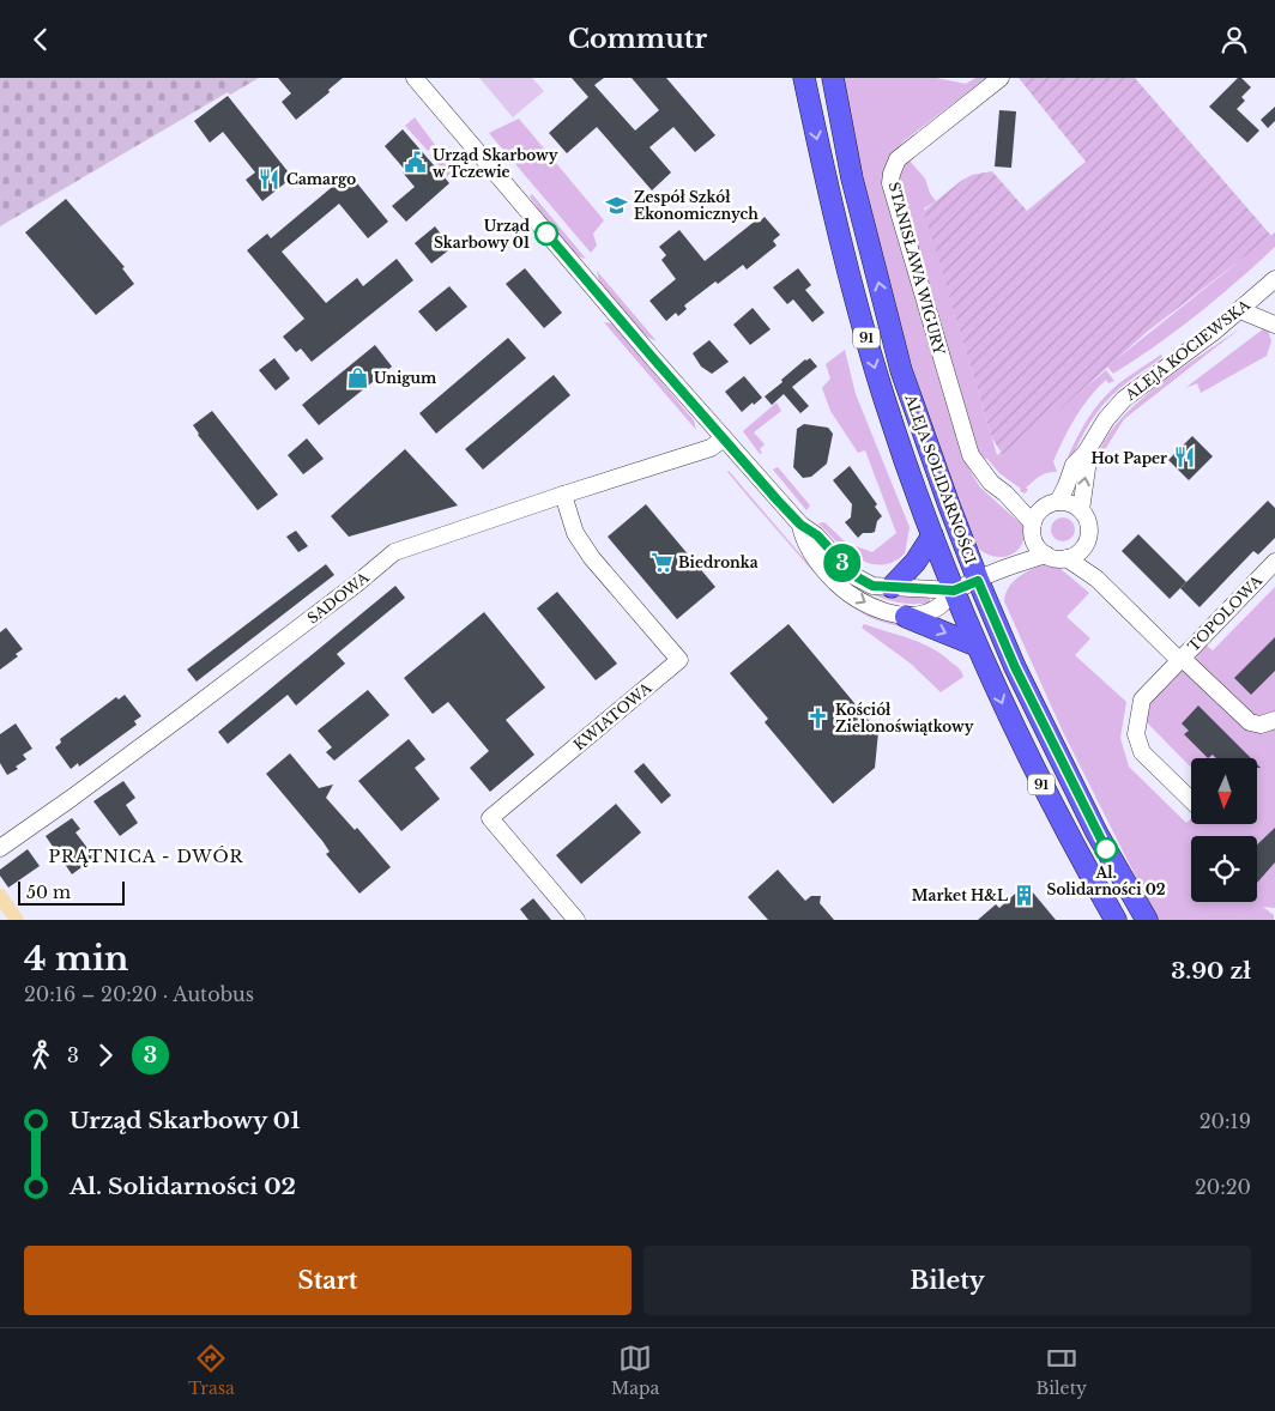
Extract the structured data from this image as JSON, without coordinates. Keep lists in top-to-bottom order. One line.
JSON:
{"streets":{"main road":["91","ALEJA SOLIDARNOŚCI"],"street":["STANISŁAWA WIGURY","ALEJA KOCIEWSKA","SADOWA","TOPOLOWA","KWIATOWA"]},"crossings":[["STANISŁAWA WIGURY","ALEJA KOCIEWSKA"],["STANISŁAWA WIGURY","TOPOLOWA"],["ALEJA KOCIEWSKA","TOPOLOWA"],["SADOWA","KWIATOWA"]],"districts":["PRĄTNICA - DWÓR"],"places":{"public building":["Urząd Skarbowy w Tczewie"],"restaurant":["Camargo","Hot Paper"],"school or university":["Zespół Szkół Ekonomicznych"],"other":["Urząd Skarbowy 01","Al. Solidarności 02"],"shop":["Unigum"],"supermarket":["Biedronka"],"church":["Kościół Zielonoświątkowy"],"building":["Market H&L"]},"lines":["bus line 3"],"scale_bar":"50 m","north":"bottom","page":{"header":"Commutr","on_map":"3","scale":"50 m","heading":["4 min","20:16 – 20:20 · Autobus","3.90 zł"],"legs":["3","3"],"list":[{"name":"Urząd Skarbowy 01","value":"20:19"},{"name":"Al. Solidarności 02","value":"20:20"}],"buttons":["Start","Bilety"],"tabs":["Trasa","Mapa","Bilety"]}}
